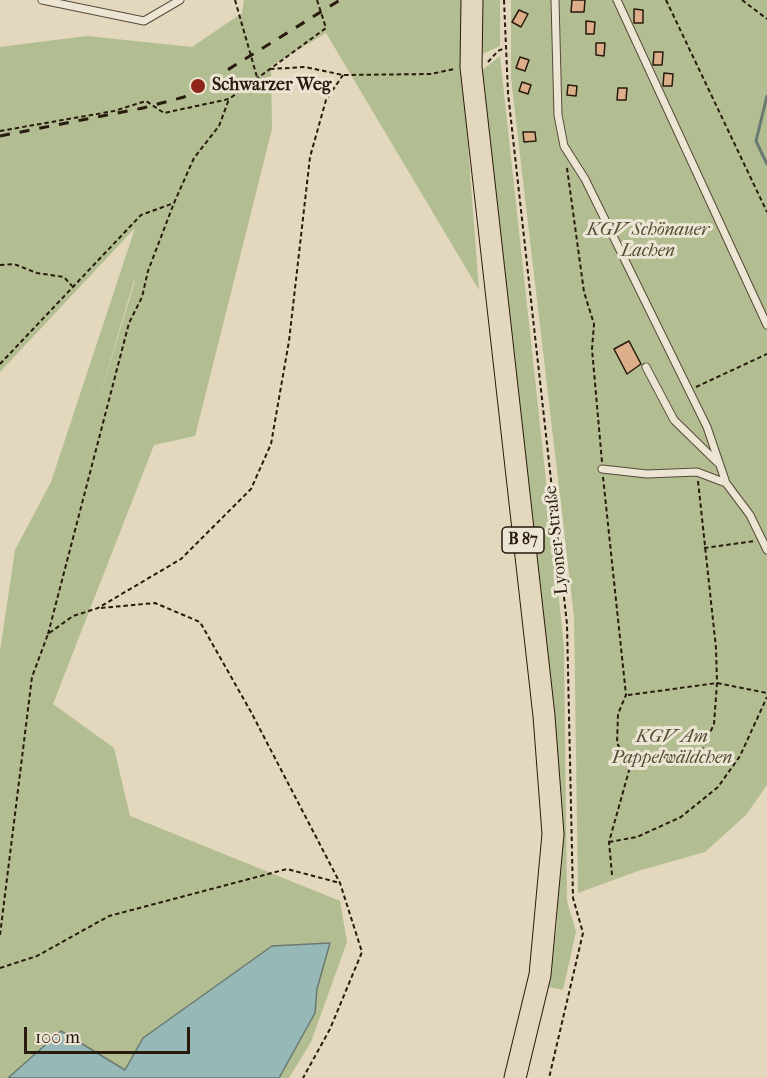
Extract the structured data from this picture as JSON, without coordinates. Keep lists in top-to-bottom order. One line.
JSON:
{"streets":{"main road":["B 87","Lyoner Straße"]},"parks":["KGV Schönauer Lachen","KGV Am Pappelwäldchen"],"places":["Schwarzer Weg"],"scale_bar":"100 m"}
